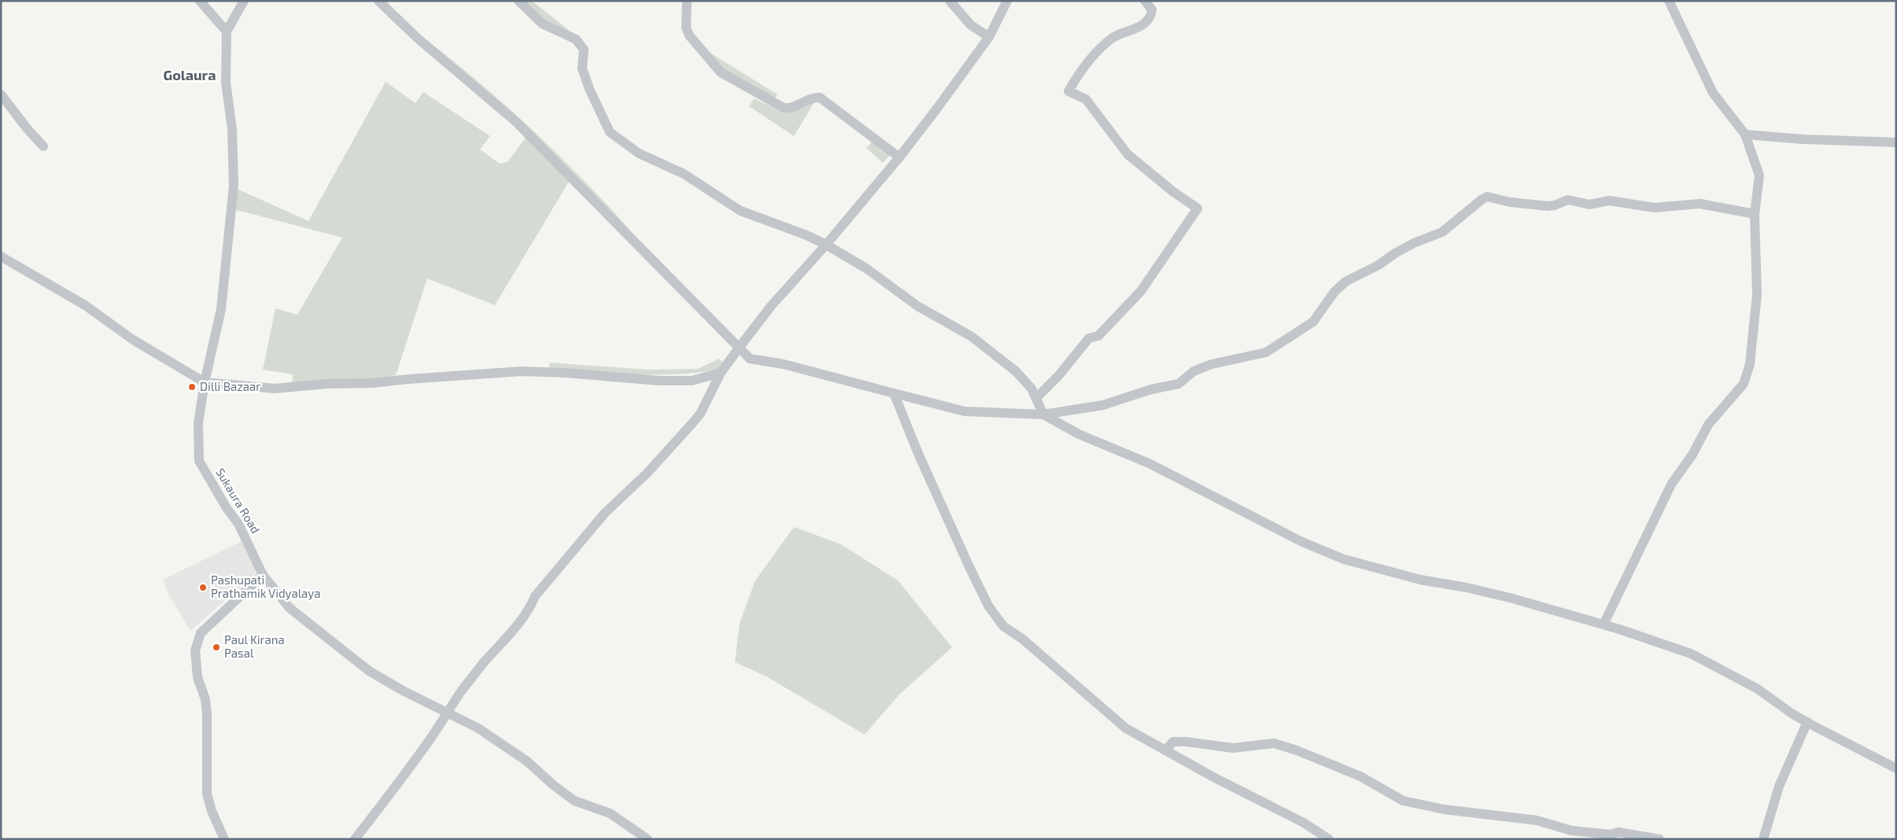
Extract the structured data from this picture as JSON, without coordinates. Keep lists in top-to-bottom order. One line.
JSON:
{"streets":{"street":["Sukaura Road"]},"districts":["Golaura"],"places":["Dilli Bazaar","Pashupati Prathamik Vidyalaya","Paul Kirana Pasal"]}
